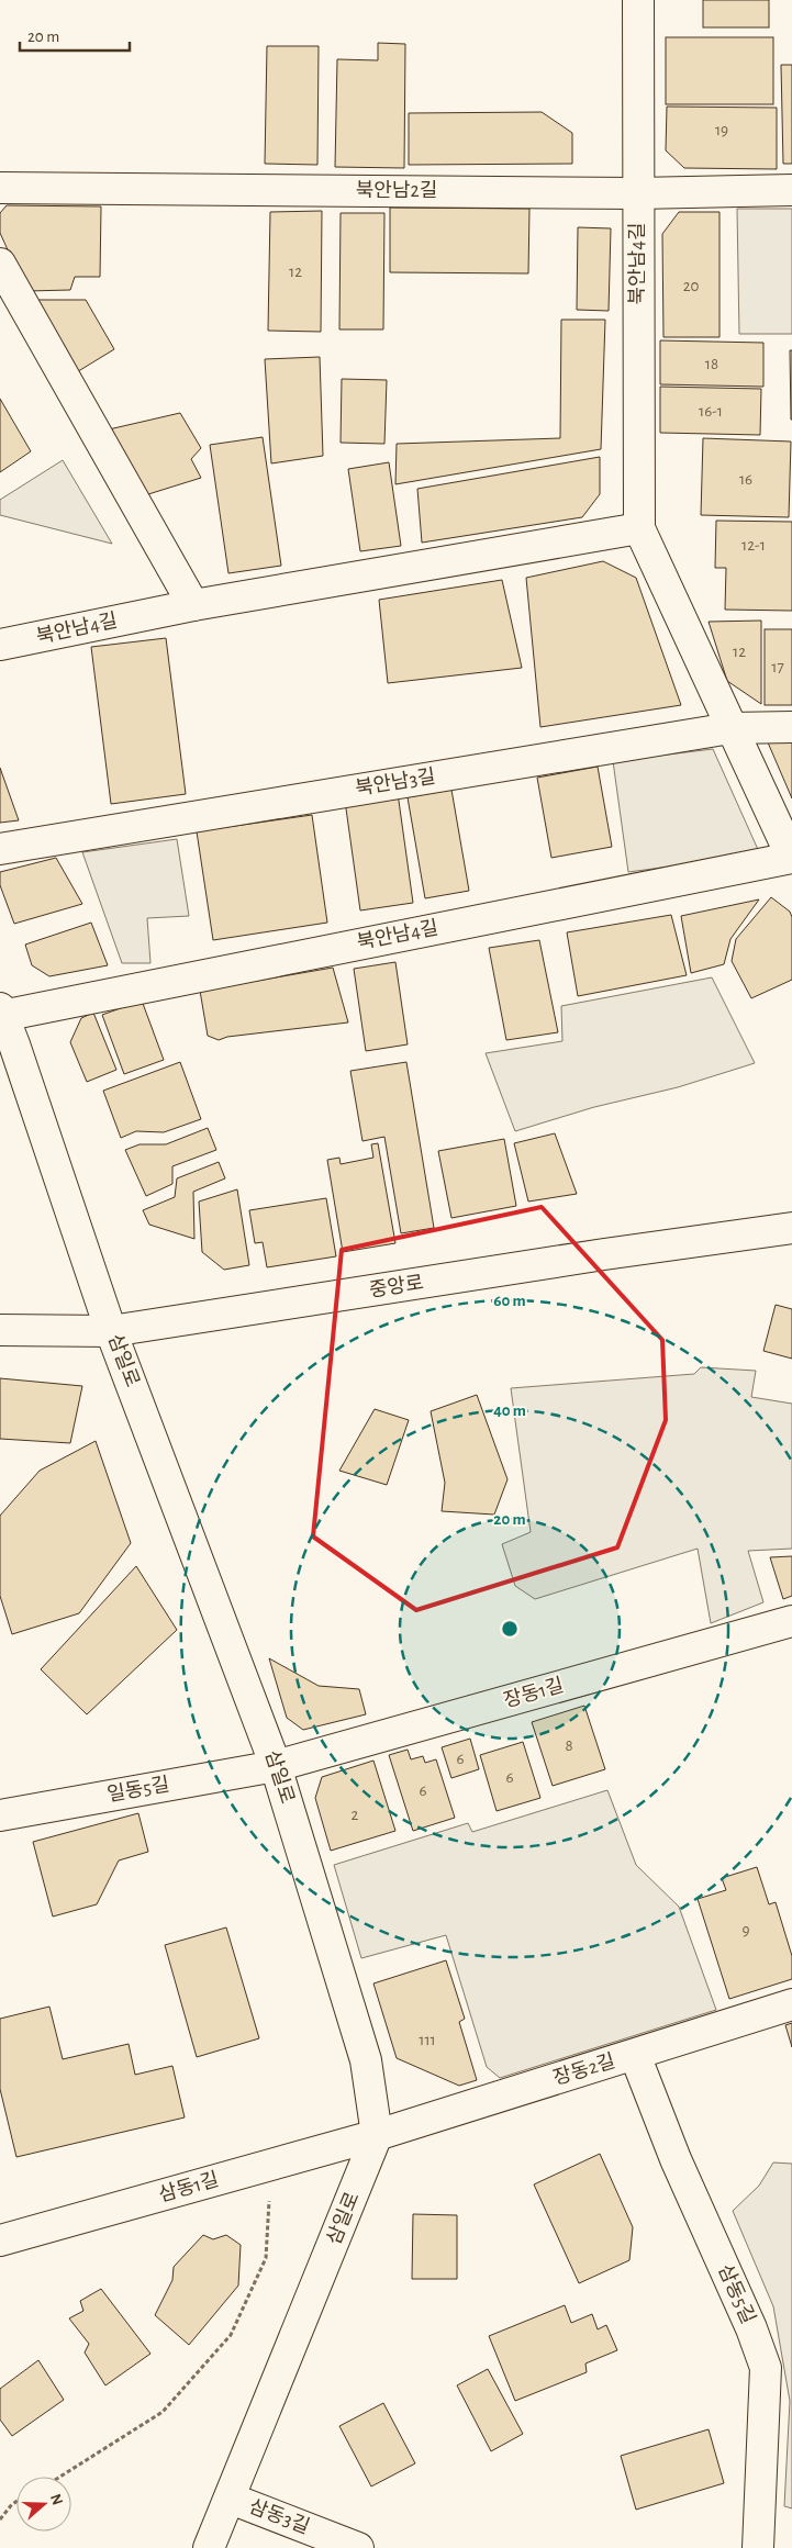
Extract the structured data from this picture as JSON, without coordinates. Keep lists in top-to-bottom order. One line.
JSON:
{"streets":{"street":["북안남2길","북안남4길","북안남3길","중앙로","삼일로","장동1길","일동5길","장동2길","삼동1길","삼동5길","삼동3길"]},"crossings":[["북안남2길","북안남4길"],["북안남4길","북안남3길"],["북안남4길","삼일로"],["중앙로","삼일로"],["삼일로","장동1길"],["삼일로","일동5길"],["삼일로","장동2길"],["삼일로","삼동1길"],["삼일로","삼동3길"],["장동1길","일동5길"],["장동2길","삼동1길"],["장동2길","삼동5길"]],"house_numbers":["19","12","20","18","16-1","16","12-1","12","17","8","6","6","6","2","9","111"],"scale_bar":"20 m","north":"right","rings":["60 m","40 m","20 m"]}
